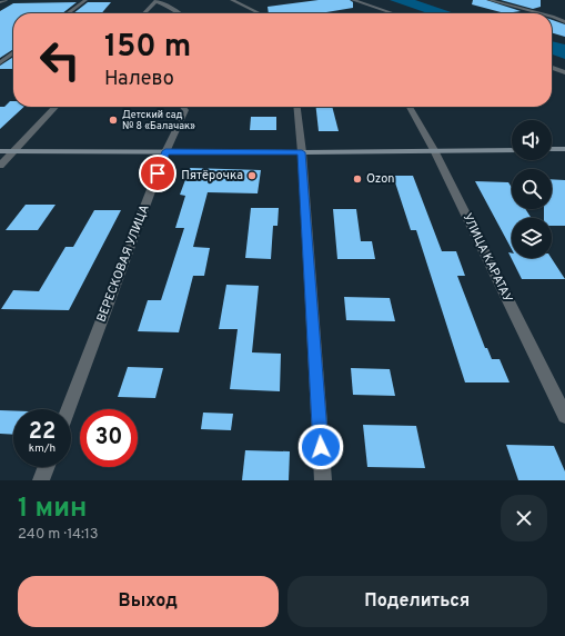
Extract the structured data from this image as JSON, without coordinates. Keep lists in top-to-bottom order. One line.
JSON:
{"streets":{"street":["УЛИЦА КАРАТАУ","ВЕРЕСКОВАЯ УЛИЦА"]},"places":["Детский сад № 8 «Балачак»","Пятёрочка","Ozon"],"page":{"turn":["150 m","Налево"],"speed":"22 km/h","limit":"30","heading":["1 мин","240 m · 14:13"],"buttons":["Выход","Поделиться"]}}
